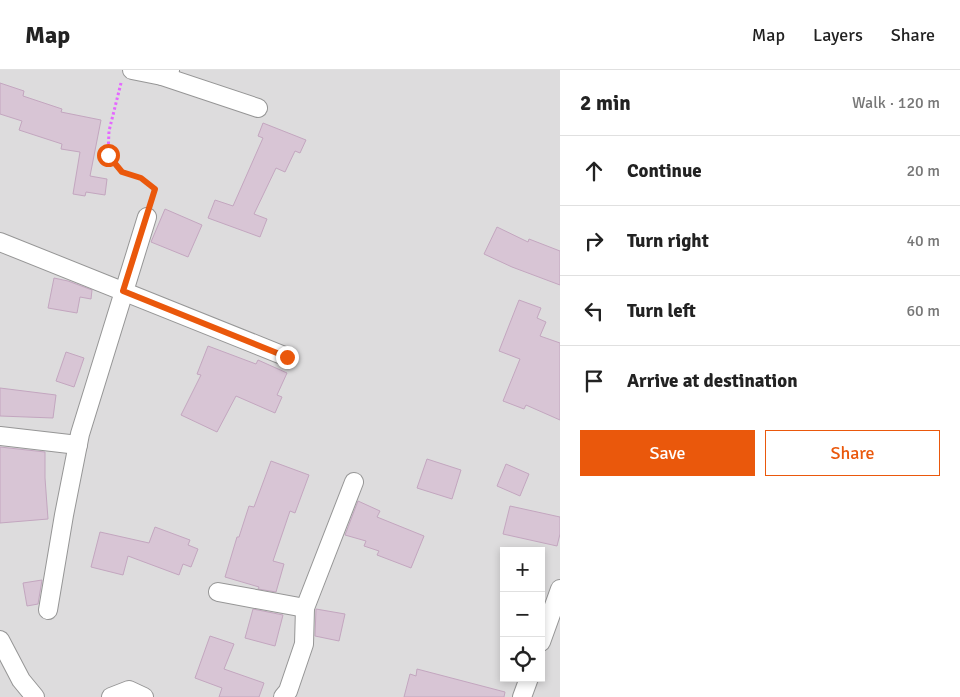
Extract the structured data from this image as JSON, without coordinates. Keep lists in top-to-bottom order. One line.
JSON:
{"page":{"header":"Map","nav":["Map","Layers","Share"],"heading":["2 min","Walk · 120 m"],"list":[["Continue","20 m"],["Turn right","40 m"],["Turn left","60 m"],"Arrive at destination"],"buttons":["Save","Share"],"map_buttons":["+","−"]}}
